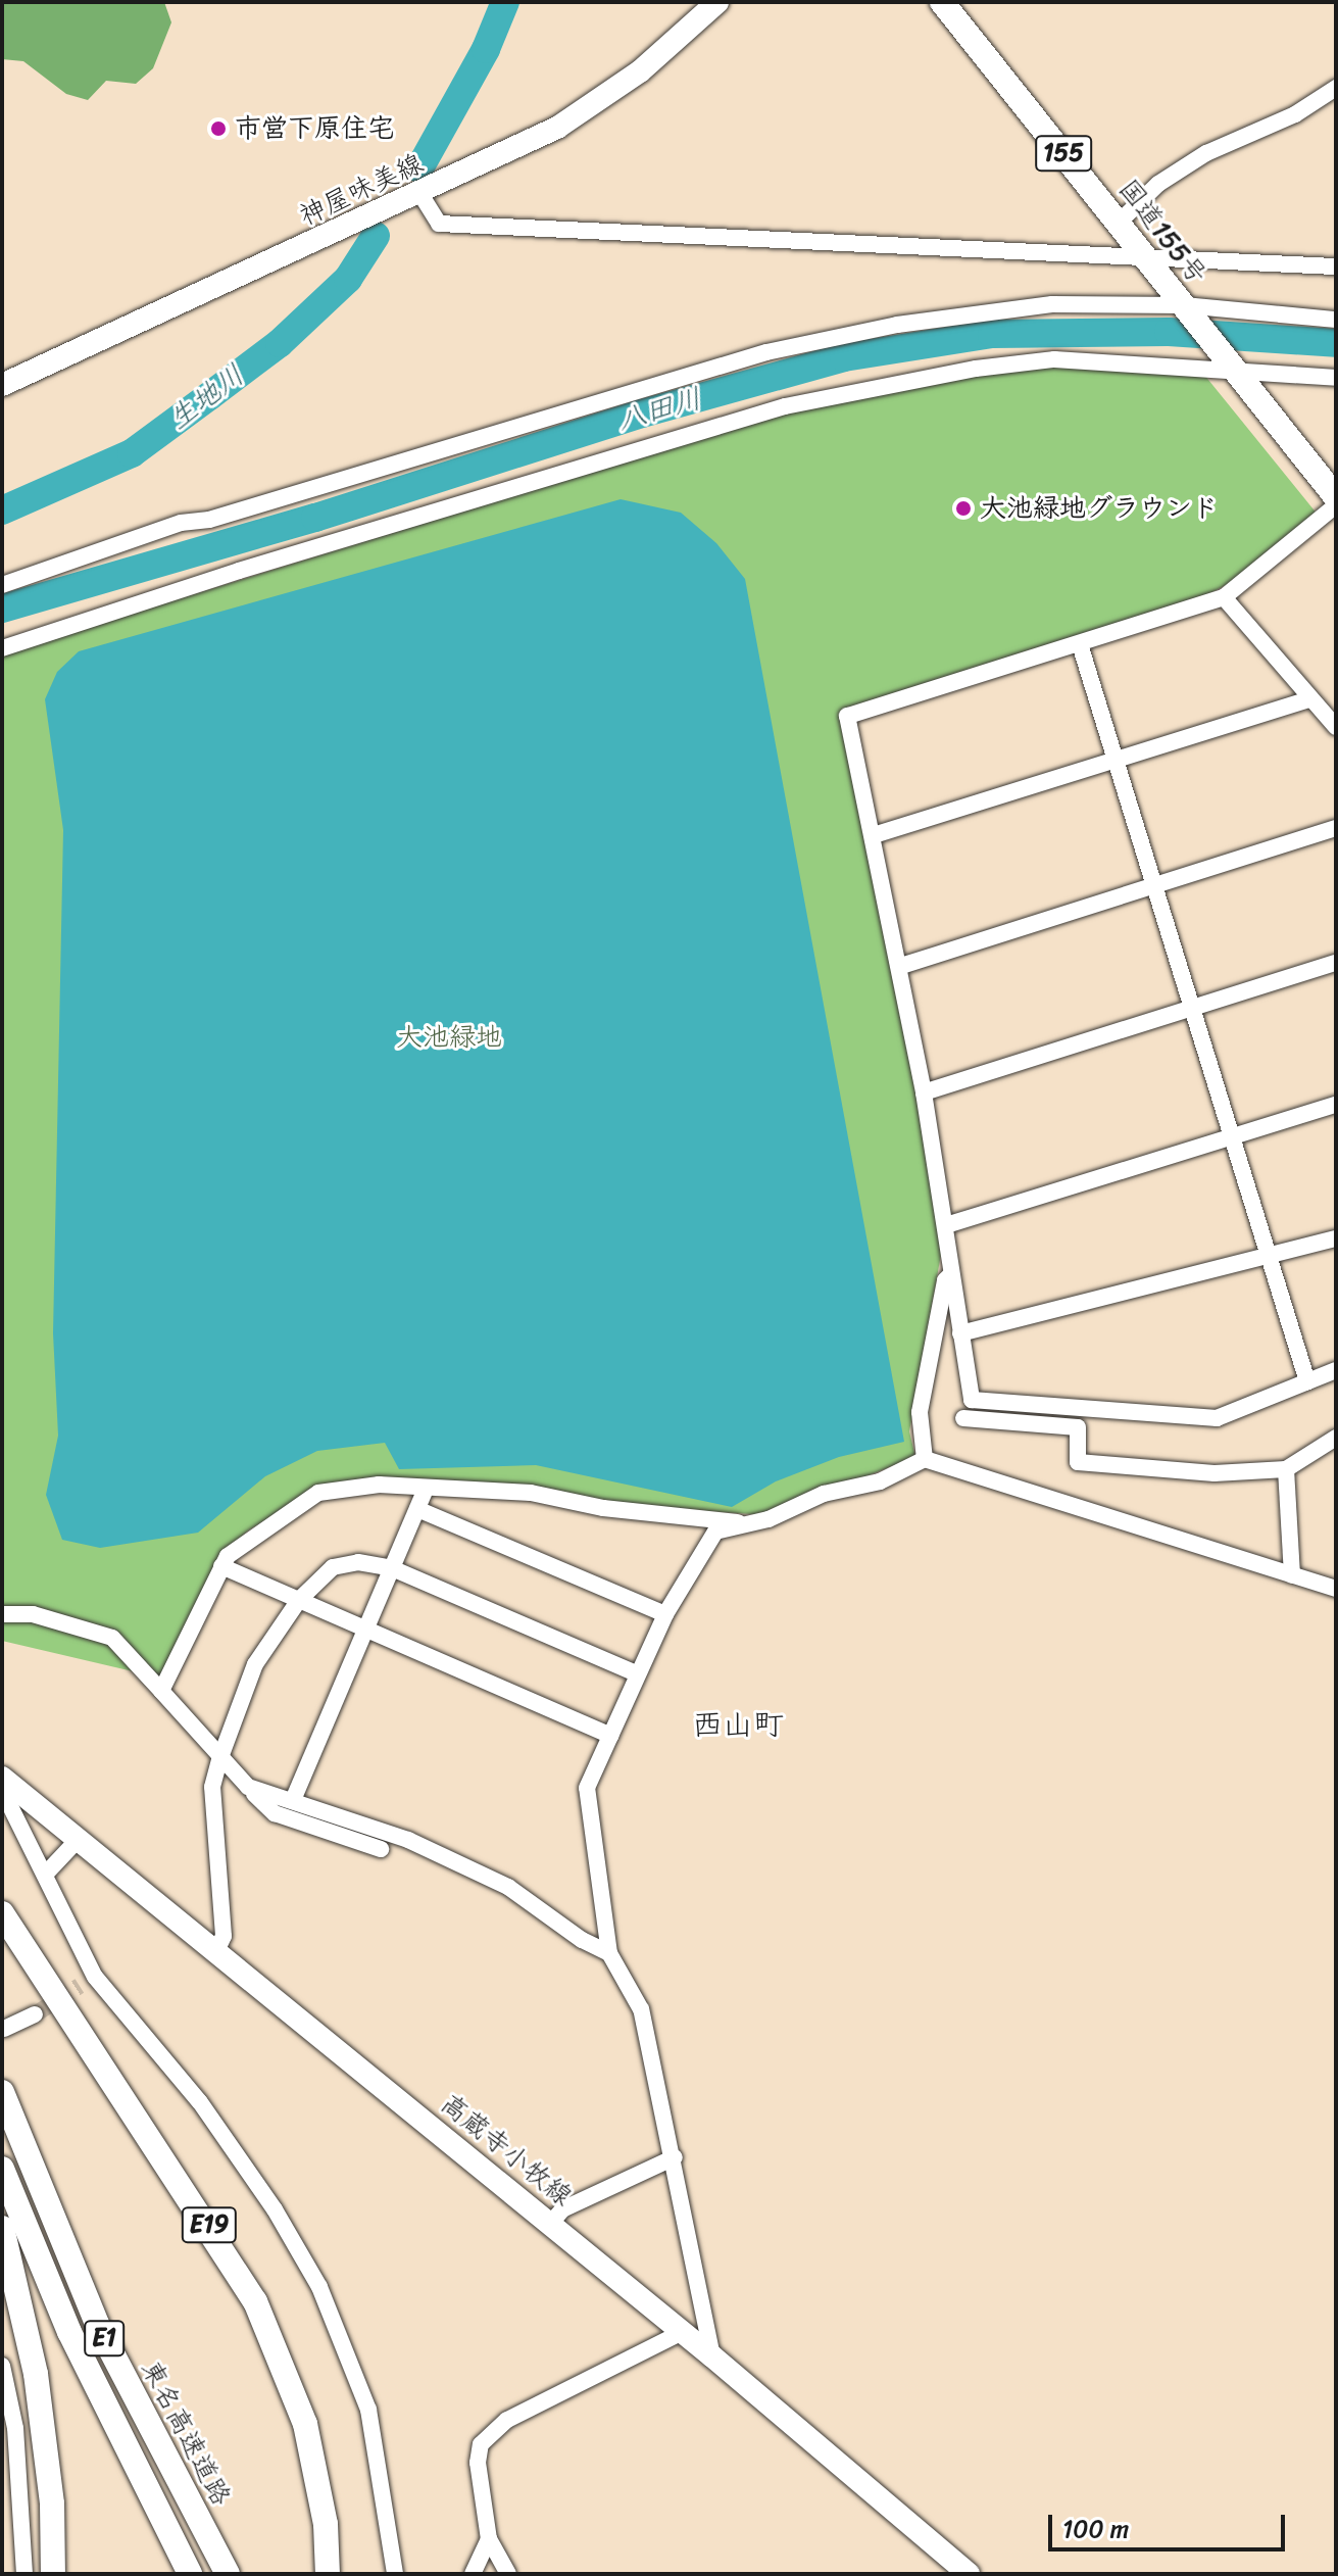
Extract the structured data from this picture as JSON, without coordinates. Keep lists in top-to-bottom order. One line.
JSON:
{"streets":{"highway":["155","国道155号","E19","E1","東名高速道路"],"main road":["神屋味美線","高蔵寺小牧線"]},"districts":["西山町"],"water":["生地川","八田川"],"parks":["大池緑地"],"places":["市営下原住宅","大池緑地グラウンド"],"scale_bar":"100 m"}
